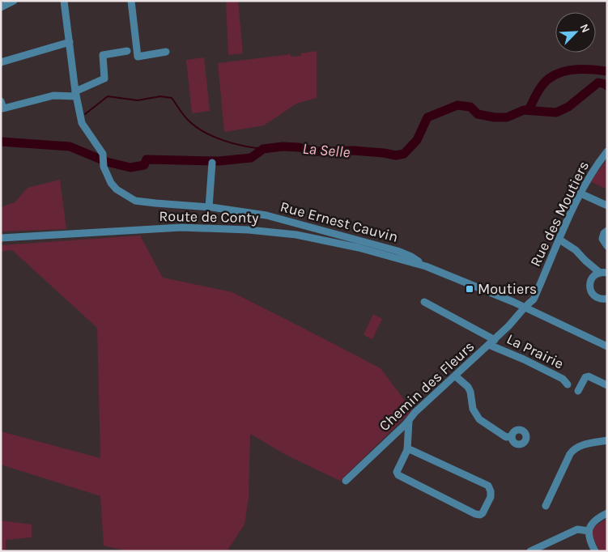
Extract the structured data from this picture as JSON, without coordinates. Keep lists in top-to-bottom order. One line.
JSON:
{"streets":{"street":["Rue des Moutiers","Route de Conty","Rue Ernest Cauvin","La Prairie","Chemin des Fleurs"]},"crossings":[["Rue des Moutiers","Chemin des Fleurs"],["Route de Conty","Rue Ernest Cauvin"],["La Prairie","Chemin des Fleurs"]],"water":["La Selle"],"places":{"transit":["Moutiers"]},"north":"top right"}
